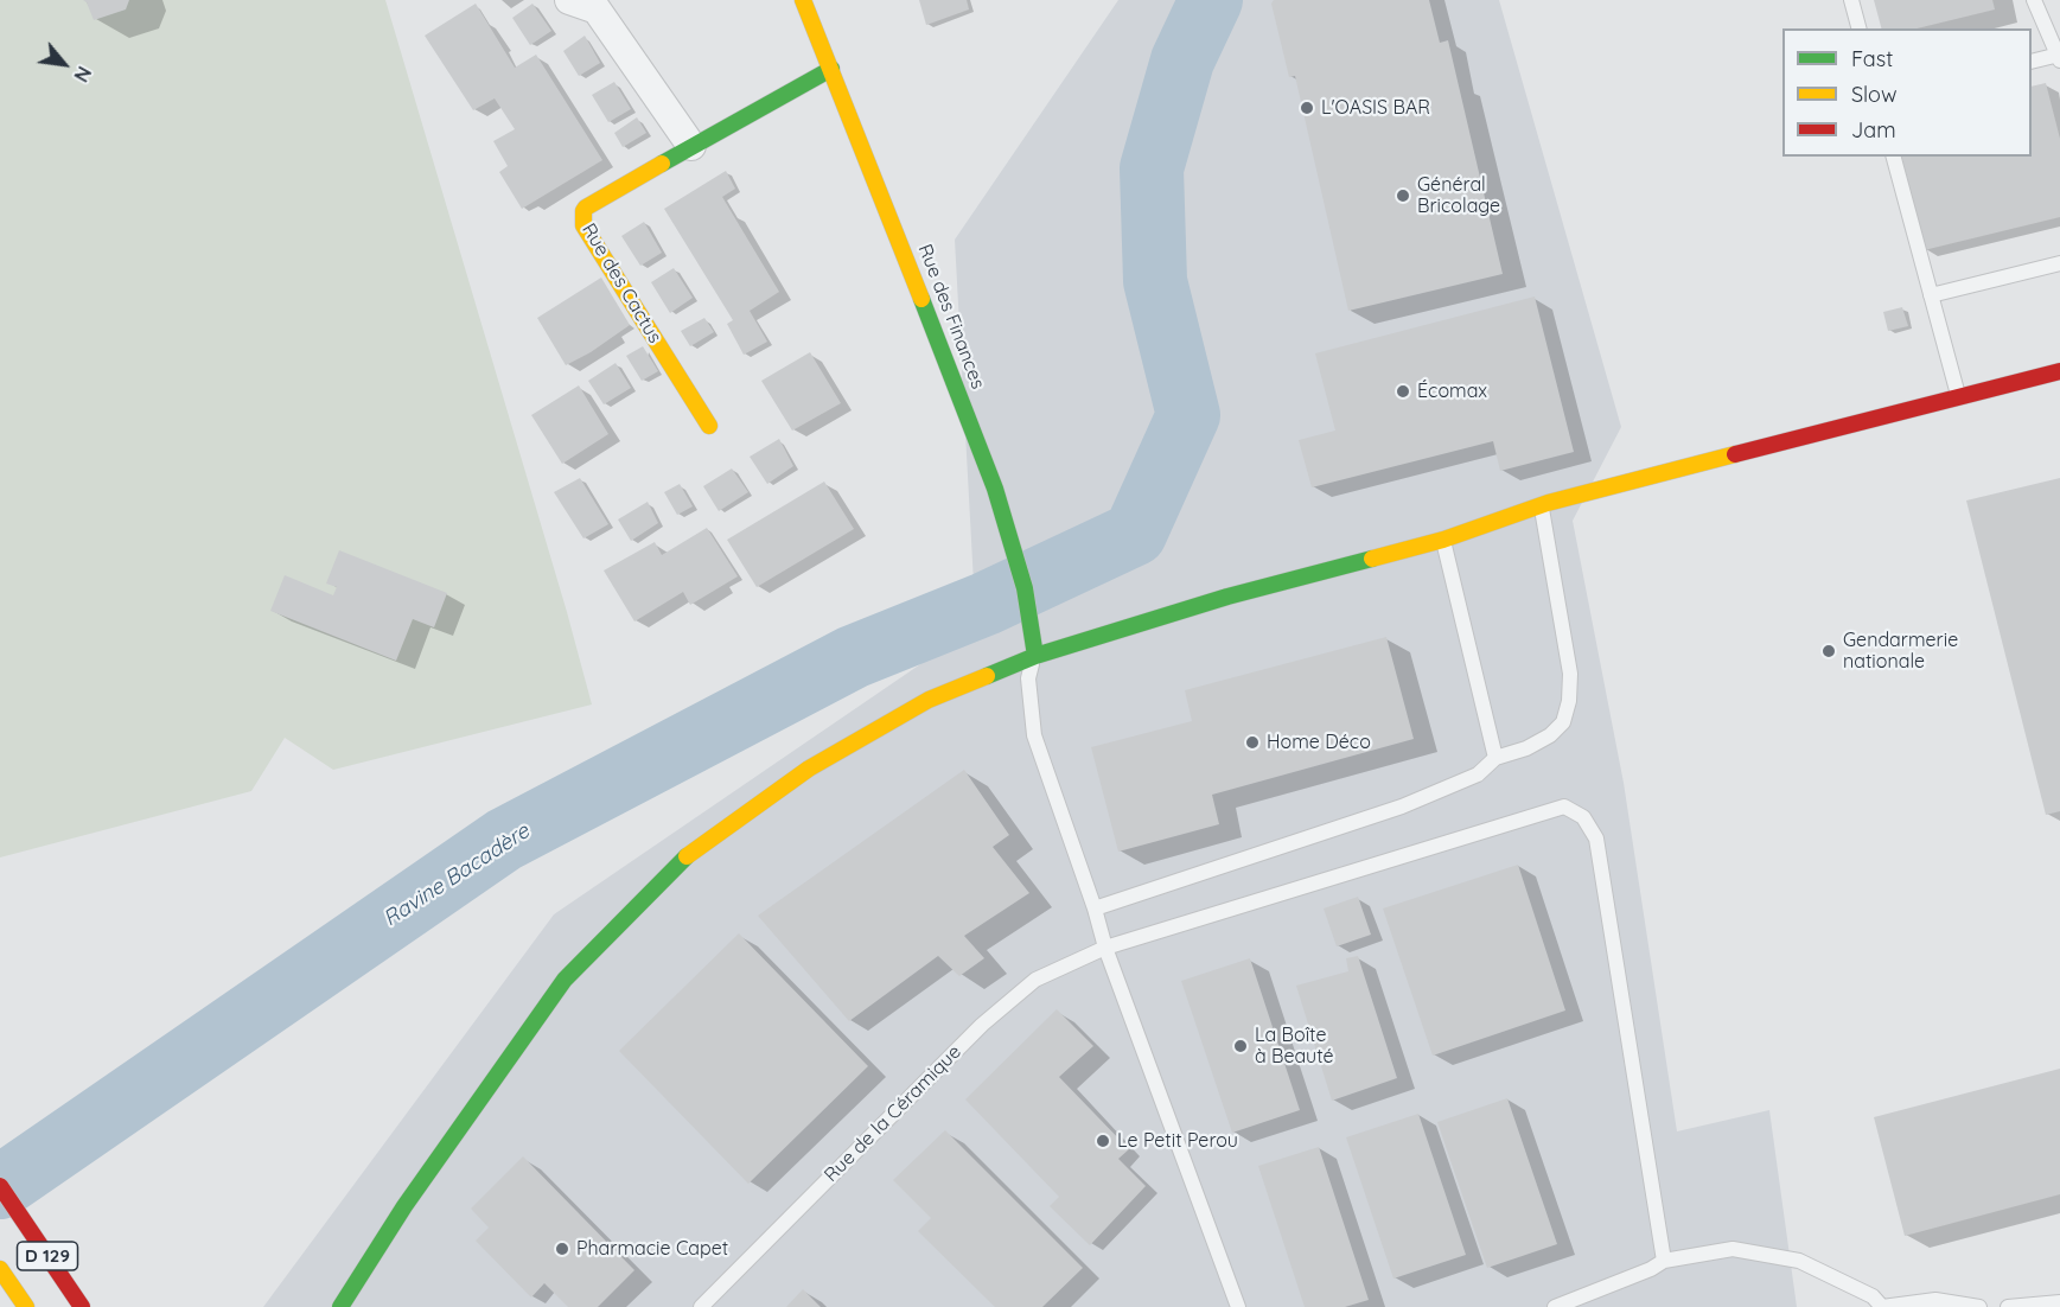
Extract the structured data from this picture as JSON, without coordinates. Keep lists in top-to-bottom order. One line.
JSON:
{"streets":{"main road":["Rue des Cactus","Rue des Finances","D 129"],"lane":["Rue de la Céramique"]},"crossings":[["Rue des Cactus","Rue des Finances"]],"water":["Ravine Bacadère"],"places":["L'OASIS BAR","Général Bricolage","Écomax","Gendarmerie nationale","Home Déco","La Boîte à Beauté","Le Petit Perou","Pharmacie Capet"],"legend":["Fast","Slow","Jam"],"north":"bottom right"}
